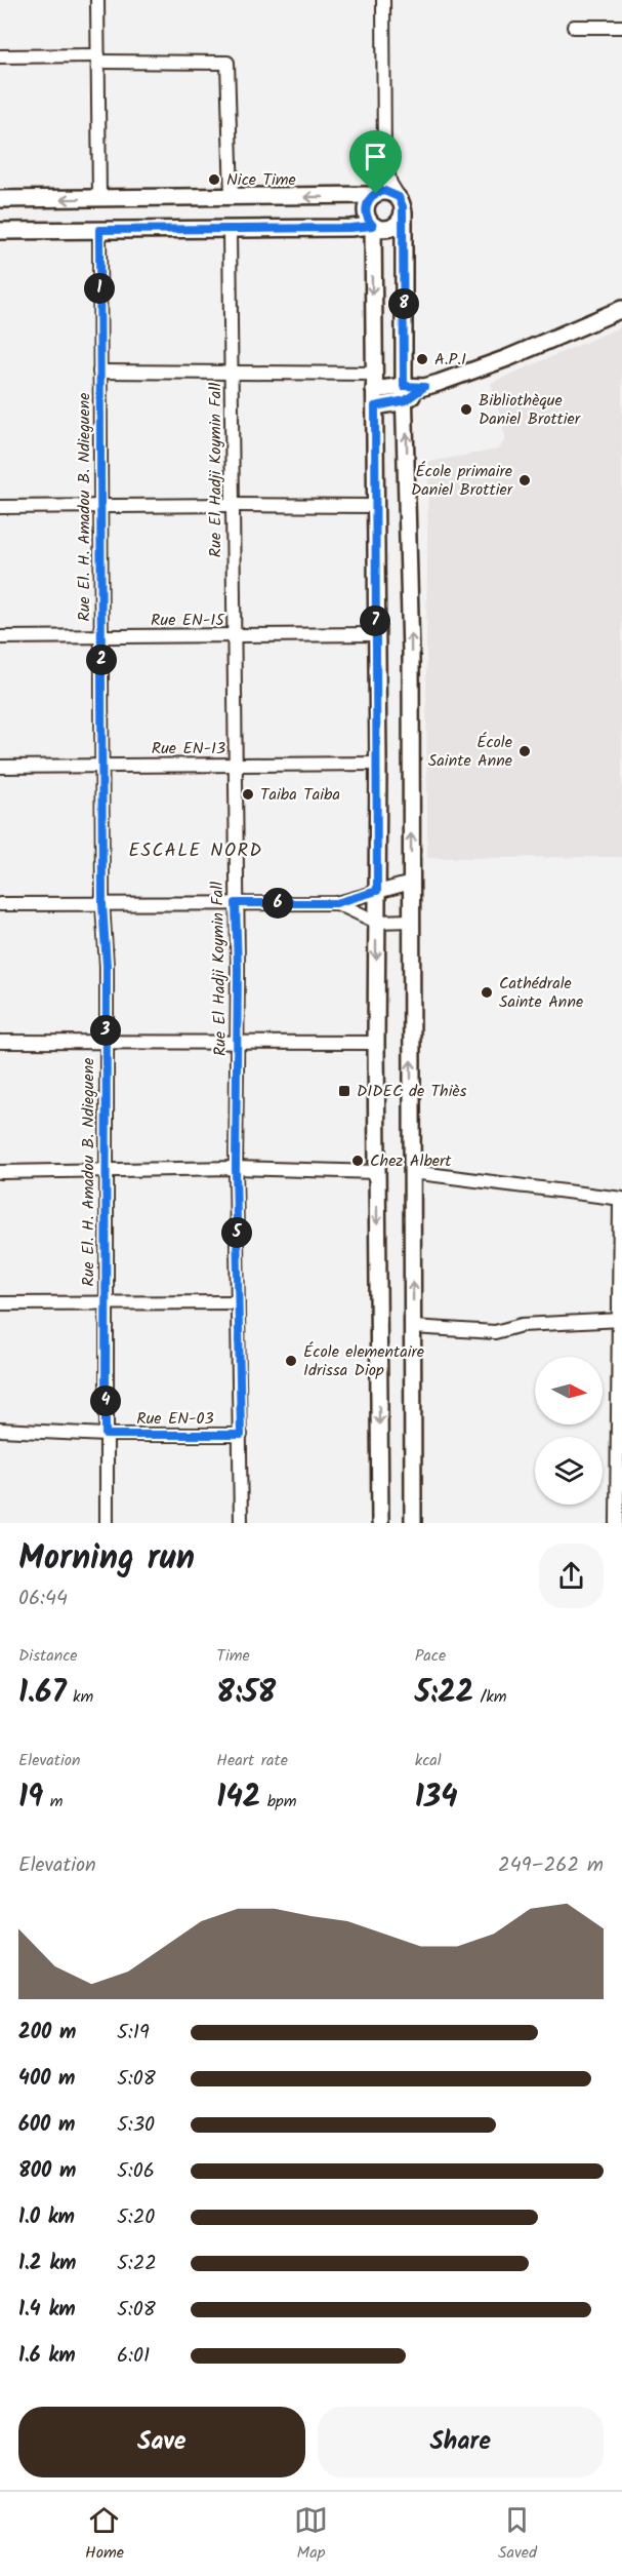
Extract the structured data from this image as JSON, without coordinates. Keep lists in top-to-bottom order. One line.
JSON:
{"streets":{"street":["Rue El Hadji Koymin Fall","Rue El. H. Amadou B. Ndieguene","Rue EN-15","Rue EN-13","Rue EN-03"]},"crossings":[["Rue El Hadji Koymin Fall","Rue EN-15"],["Rue El Hadji Koymin Fall","Rue EN-13"],["Rue El Hadji Koymin Fall","Rue EN-03"],["Rue El. H. Amadou B. Ndieguene","Rue EN-15"],["Rue El. H. Amadou B. Ndieguene","Rue EN-13"],["Rue El. H. Amadou B. Ndieguene","Rue EN-03"]],"districts":["ESCALE NORD"],"places":{"other":["Nice Time","A.P.I","Bibliothèque Daniel Brottier","École primaire Daniel Brottier","École Sainte Anne","Taiba Taiba","Cathédrale Sainte Anne","Chez Albert","École elementaire Idrissa Diop"],"transit":["DIDEC de Thiès"]},"north":"right","page":{"pins":["1","8","7","2","6","3","5","4"],"heading":["Morning run","06:44"],"stats":[["Distance","1.67 km"],["Time","8:58"],["Pace","5:22 /km"],["Elevation","19 m"],["Heart rate","142 bpm"],["kcal","134"]],"chart":["Elevation","249–262 m"],"list":[{"name":"200 m","note":"5:19"},{"name":"400 m","note":"5:08"},{"name":"600 m","note":"5:30"},{"name":"800 m","note":"5:06"},{"name":"1.0 km","note":"5:20"},{"name":"1.2 km","note":"5:22"},{"name":"1.4 km","note":"5:08"},{"name":"1.6 km","note":"6:01"}],"buttons":["Save","Share"],"tabs":["Home","Map","Saved"]}}
